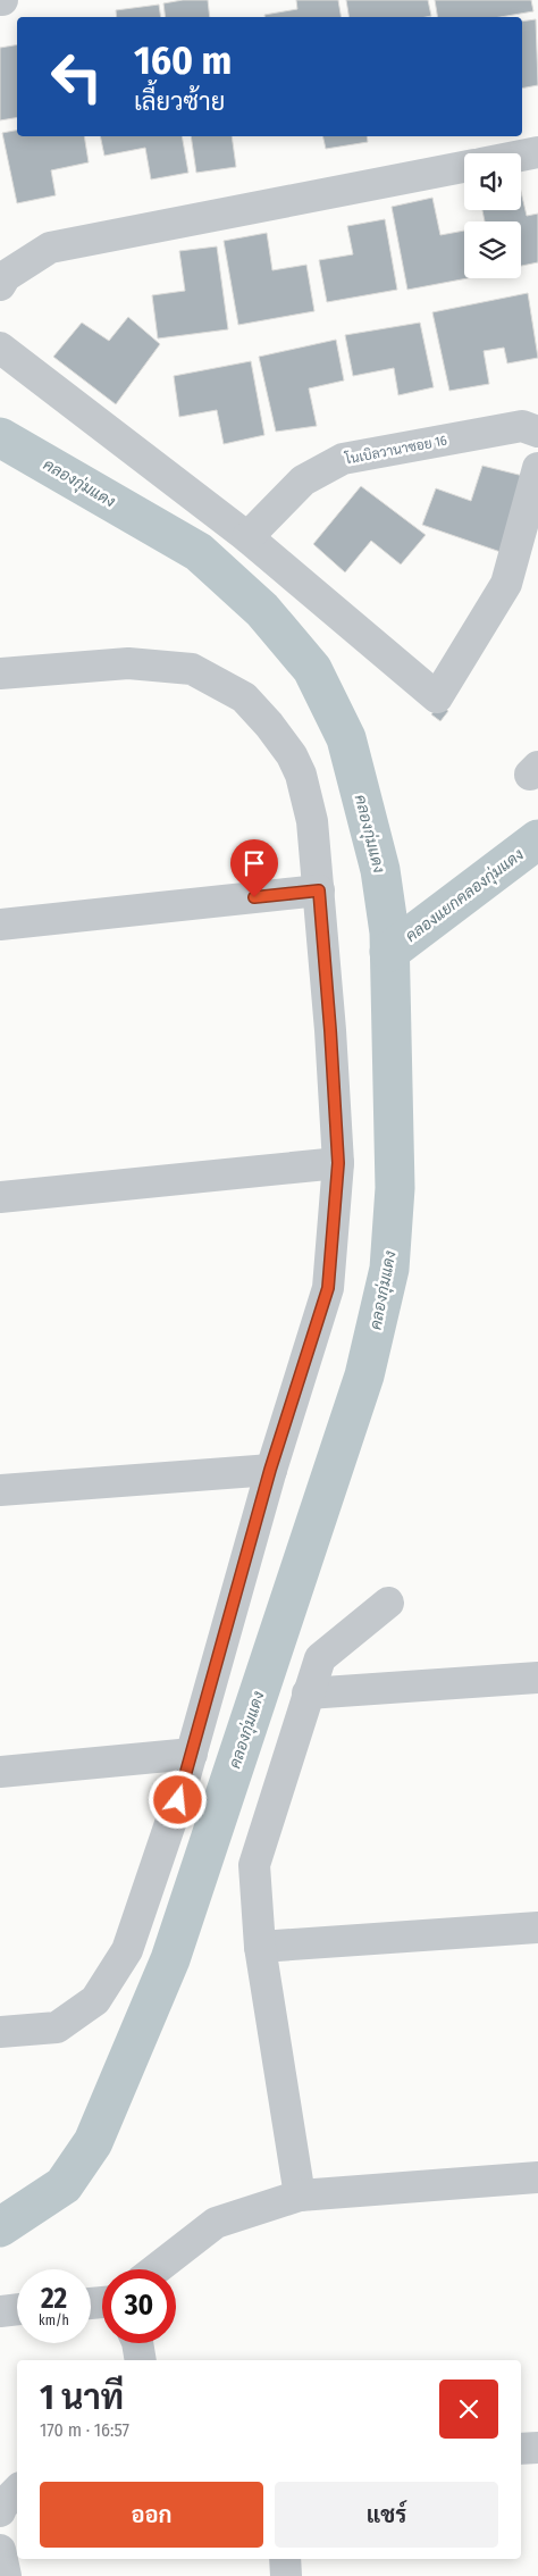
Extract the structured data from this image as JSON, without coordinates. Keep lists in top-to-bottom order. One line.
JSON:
{"streets":{"street":["โนเบิลวานาซอย 16"]},"water":["คลองกุ่มแดง","คลองแยกคลองกุ่มแดง"],"page":{"turn":["160 m","เลี้ยวซ้าย"],"speed":"22 km/h","limit":"30","heading":["1 นาที","170 m · 16:57"],"buttons":["ออก","แชร์"]}}
